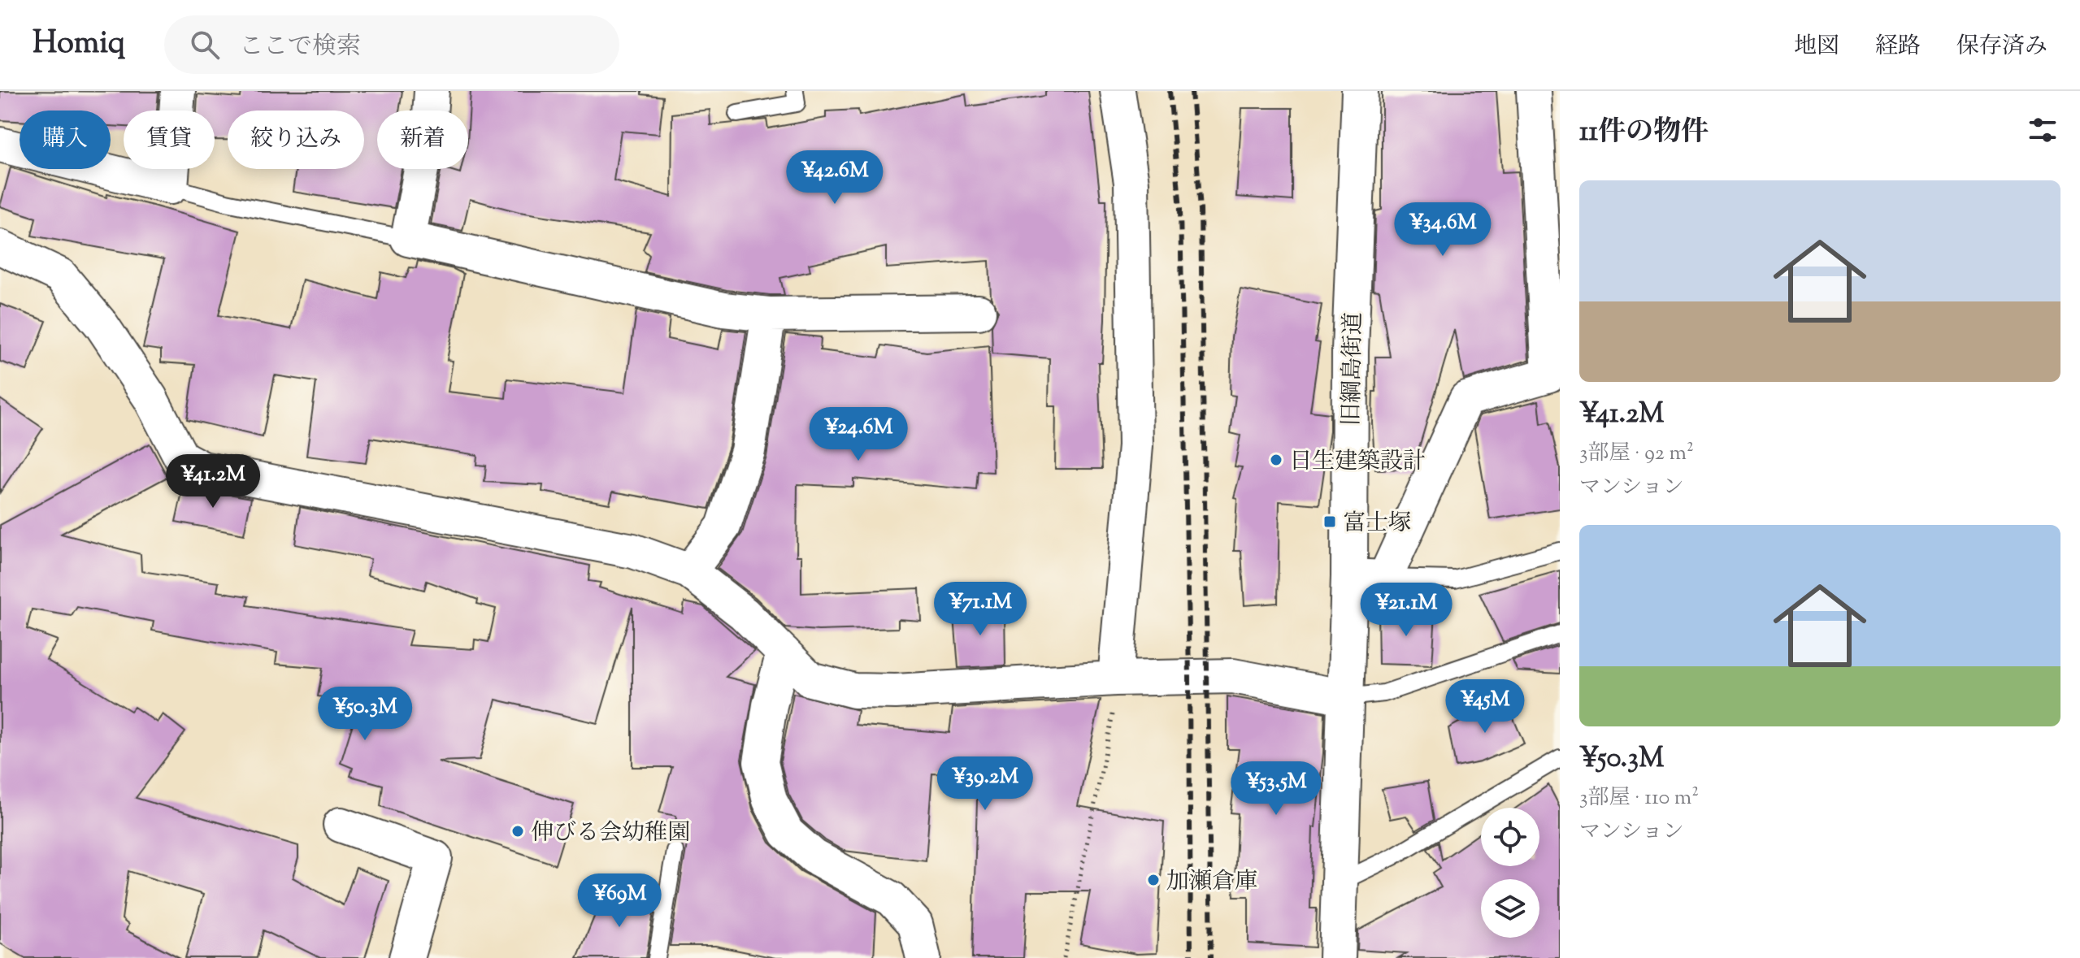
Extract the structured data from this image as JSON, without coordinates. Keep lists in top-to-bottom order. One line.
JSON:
{"streets":{"street":["旧綱島街道"]},"places":{"other":["日生建築設計","伸びる会幼稚園","加瀬倉庫"],"transit":["富士塚"]},"page":{"header":"Homiq","search":"ここで検索","nav":["地図","経路","保存済み"],"heading":"11件の物件","chip":["購入","賃貸","絞り込み","新着"],"price":["¥42.6M","¥34.6M","¥24.6M","¥41.2M","¥71.1M","¥21.1M","¥45M","¥50.3M","¥39.2M","¥53.5M","¥69M"],"list":[{"name":"¥41.2M","note":"3部屋 · 92 m² · マンション"},{"name":"¥50.3M","note":"3部屋 · 110 m² · マンション"}]}}
